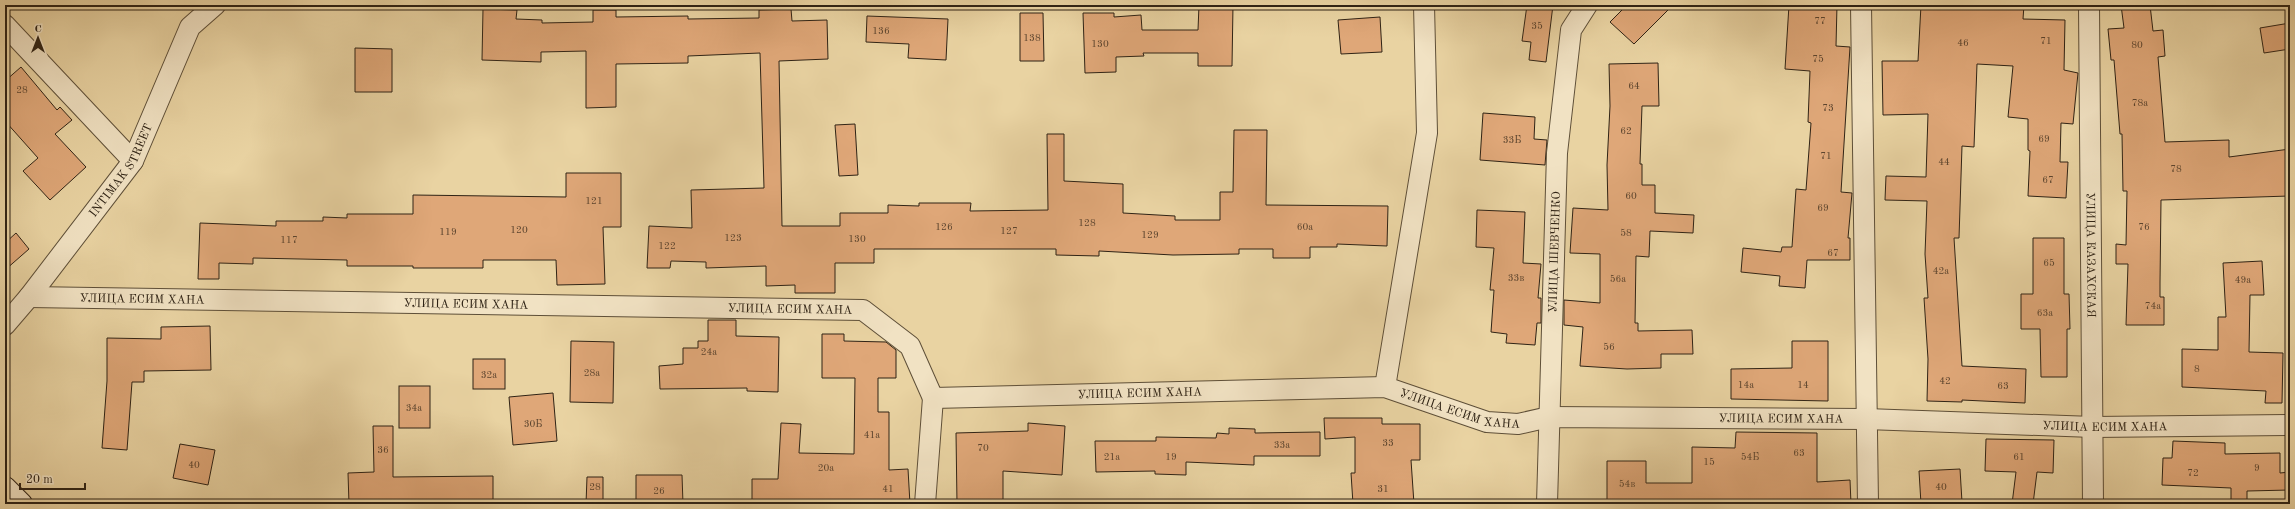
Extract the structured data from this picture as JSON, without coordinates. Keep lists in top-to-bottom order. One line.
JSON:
{"streets":{"street":["INTIMAK STREET","УЛИЦА ШЕВЧЕНКО","УЛИЦА КАЗАХСКАЯ","УЛИЦА ЕСИМ ХАНА"]},"crossings":[["INTIMAK STREET","УЛИЦА ЕСИМ ХАНА"],["УЛИЦА ШЕВЧЕНКО","УЛИЦА ЕСИМ ХАНА"],["УЛИЦА КАЗАХСКАЯ","УЛИЦА ЕСИМ ХАНА"]],"house_numbers":["77","35","136","138","71","46","130","80","75","64","28","78а","73","62","69","33Б","71","44","78","67","60","121","69","128","126","60а","76","120","127","119","58","129","123","130","117","122","67","65","42а","33в","56а","49а","74а","63а","56","24а","8","28а","32а","42","14а","14","63","34а","30Б","41а","33","33а","70","36","63","21а","19","54Б","61","15","40","20а","9","72","54в","28","40","41","31","26"],"scale_bar":"20 m","north":"top"}
